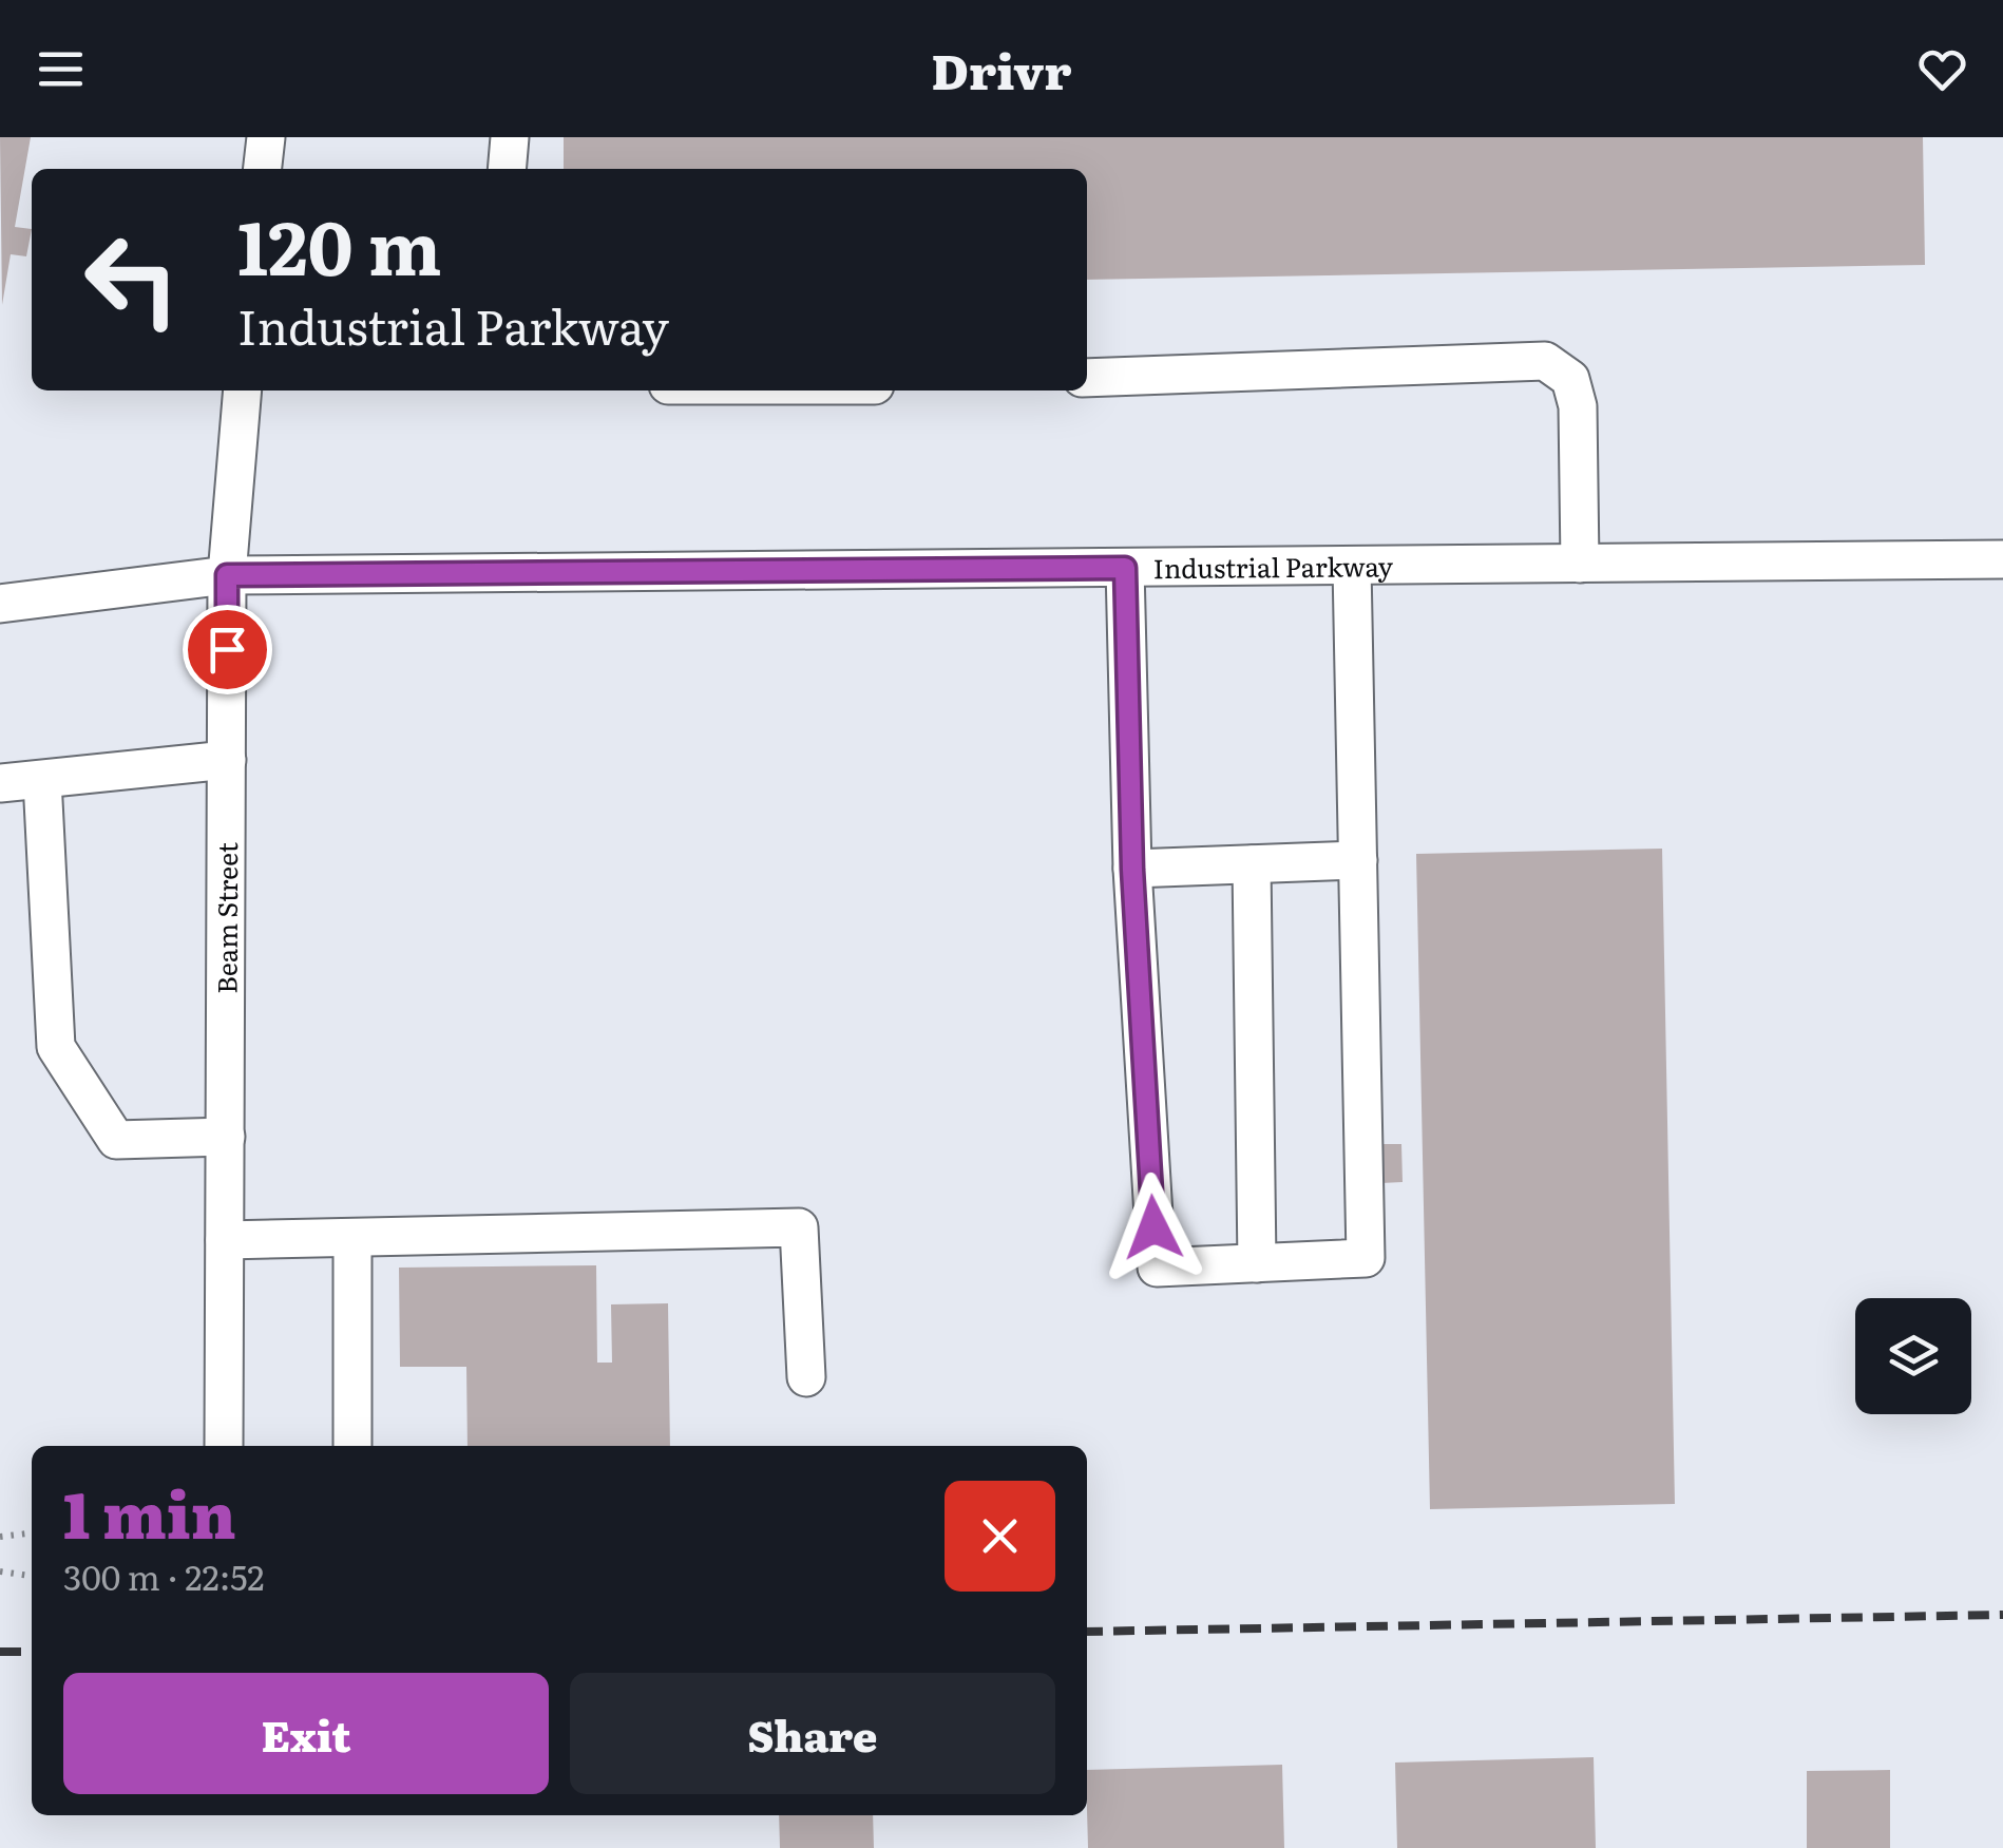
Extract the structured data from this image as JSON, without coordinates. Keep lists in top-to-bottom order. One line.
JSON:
{"streets":{"street":["Industrial Parkway","Beam Street"]},"crossings":[["Industrial Parkway","Beam Street"]],"page":{"header":"Drivr","turn":["120 m","Industrial Parkway"],"heading":["1 min","300 m · 22:52"],"buttons":["Exit","Share"]}}
